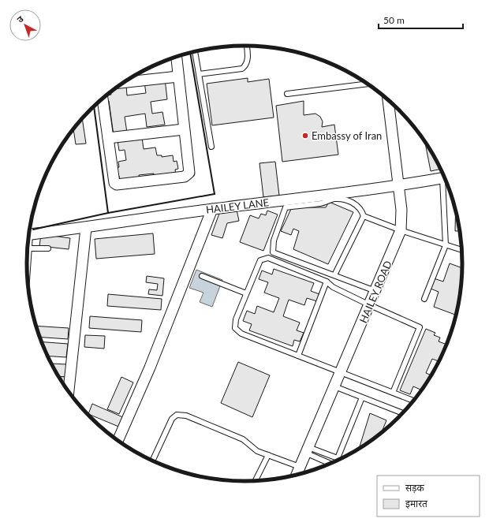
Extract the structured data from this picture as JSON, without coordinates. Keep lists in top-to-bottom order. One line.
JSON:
{"streets":{"street":["HAILEY LANE","HAILEY ROAD"]},"crossings":[["HAILEY LANE","HAILEY ROAD"]],"places":["Embassy of Iran"],"legend":["सड़क","इमारत"],"scale_bar":"50 m","north":"top left"}
